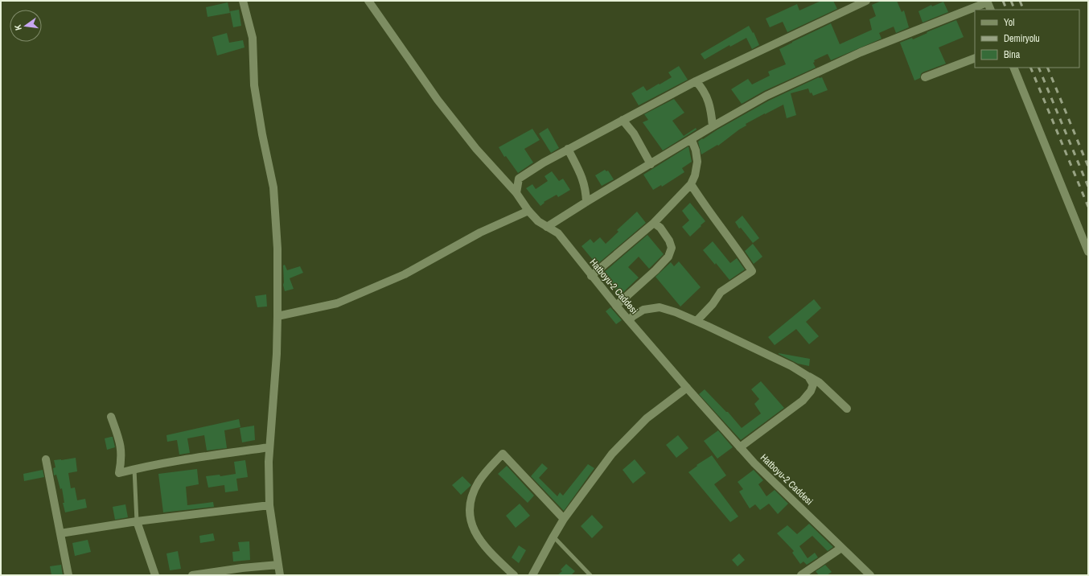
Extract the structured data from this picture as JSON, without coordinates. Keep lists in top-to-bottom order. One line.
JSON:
{"streets":{"street":["Hatboyu-2 Caddesi"]},"legend":["Yol","Demiryolu","Bina"],"north":"left"}
